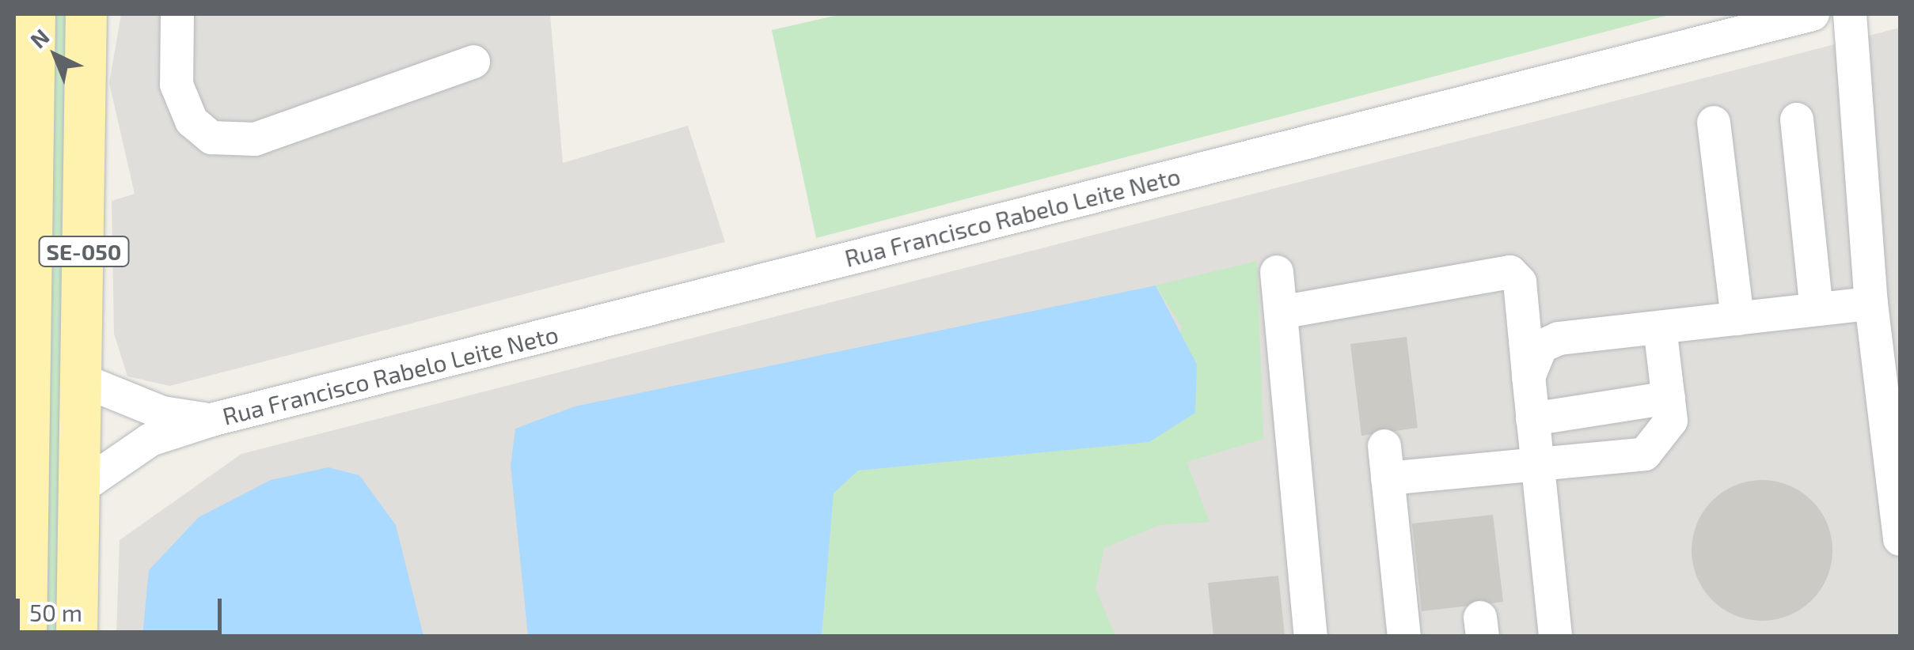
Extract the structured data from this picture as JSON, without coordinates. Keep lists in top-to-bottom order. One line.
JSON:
{"streets":{"main road":["SE-050"],"street":["Rua Francisco Rabelo Leite Neto"]},"crossings":[["Rua Francisco Rabelo Leite Neto","SE-050"]],"scale_bar":"50 m","north":"top left"}
